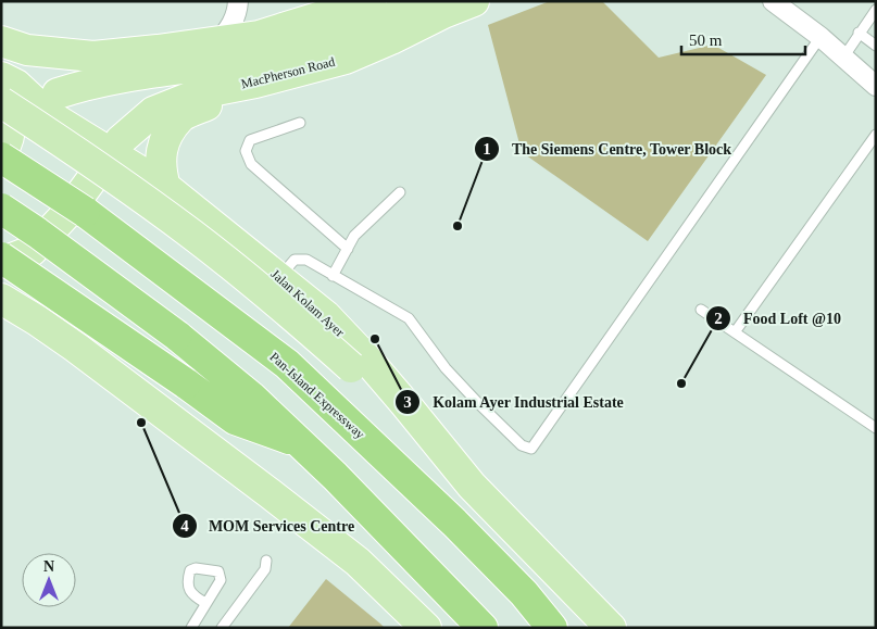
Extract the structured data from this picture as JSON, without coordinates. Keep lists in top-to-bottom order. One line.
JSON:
{"streets":{"highway":["Pan-Island Expressway"],"main road":["MacPherson Road","Jalan Kolam Ayer"]},"crossings":[["MacPherson Road","Jalan Kolam Ayer"]],"places":["The Siemens Centre, Tower Block","Kolam Ayer Industrial Estate","Food Loft @10","MOM Services Centre"],"scale_bar":"50 m","north":"top"}
